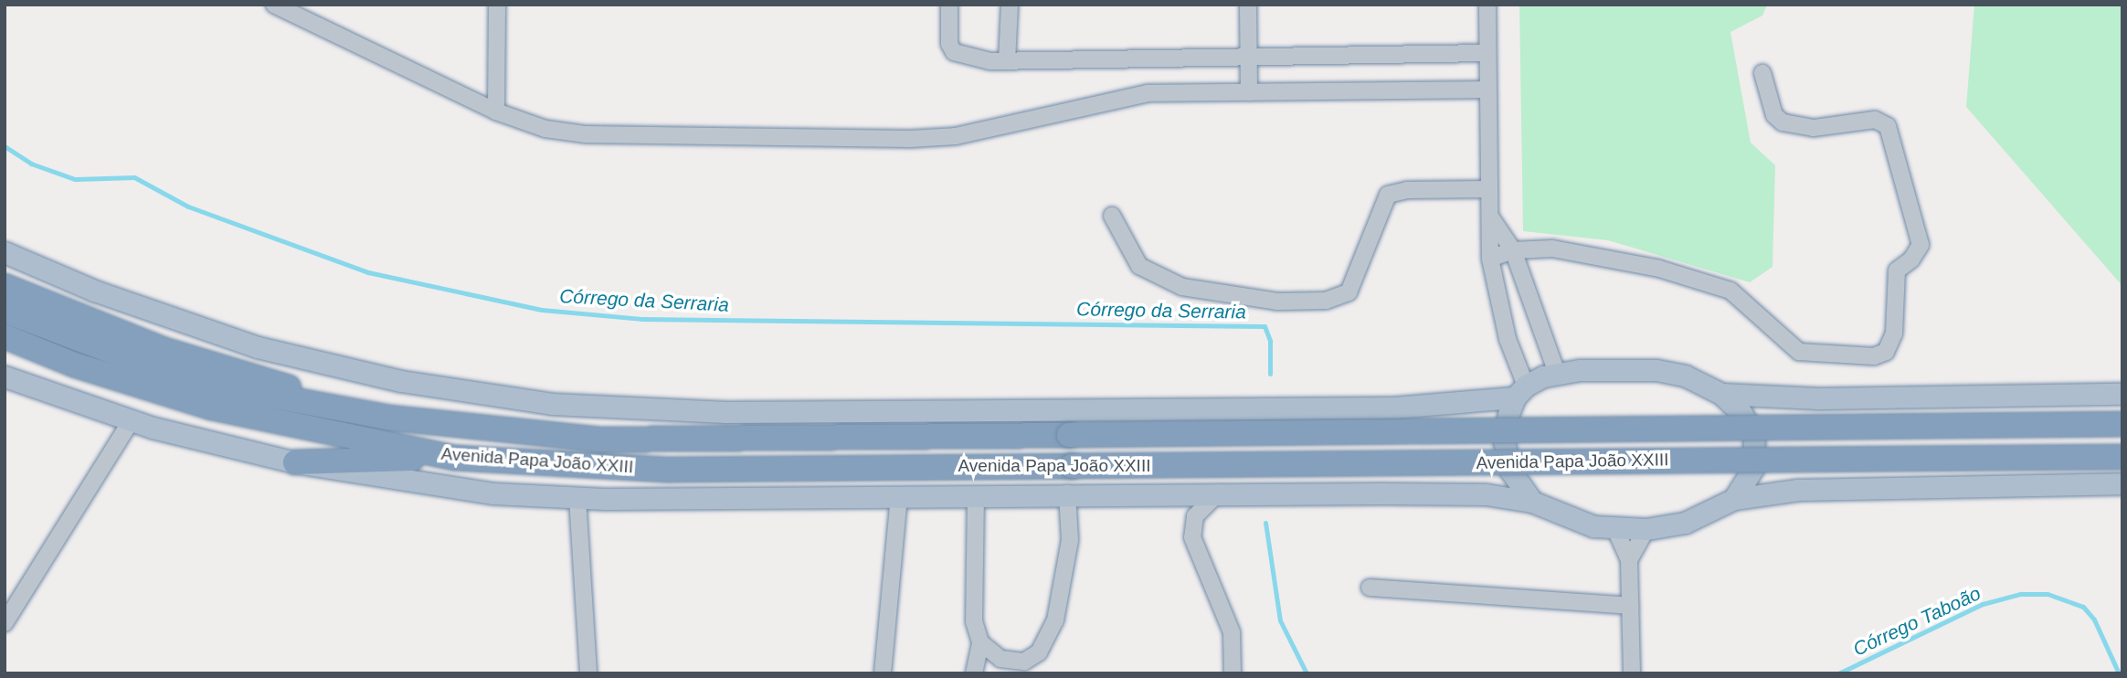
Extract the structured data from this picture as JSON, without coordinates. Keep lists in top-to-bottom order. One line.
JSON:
{"streets":{"highway":["Avenida Papa João XXIII"]},"water":["Córrego da Serraria","Córrego Taboão"]}
